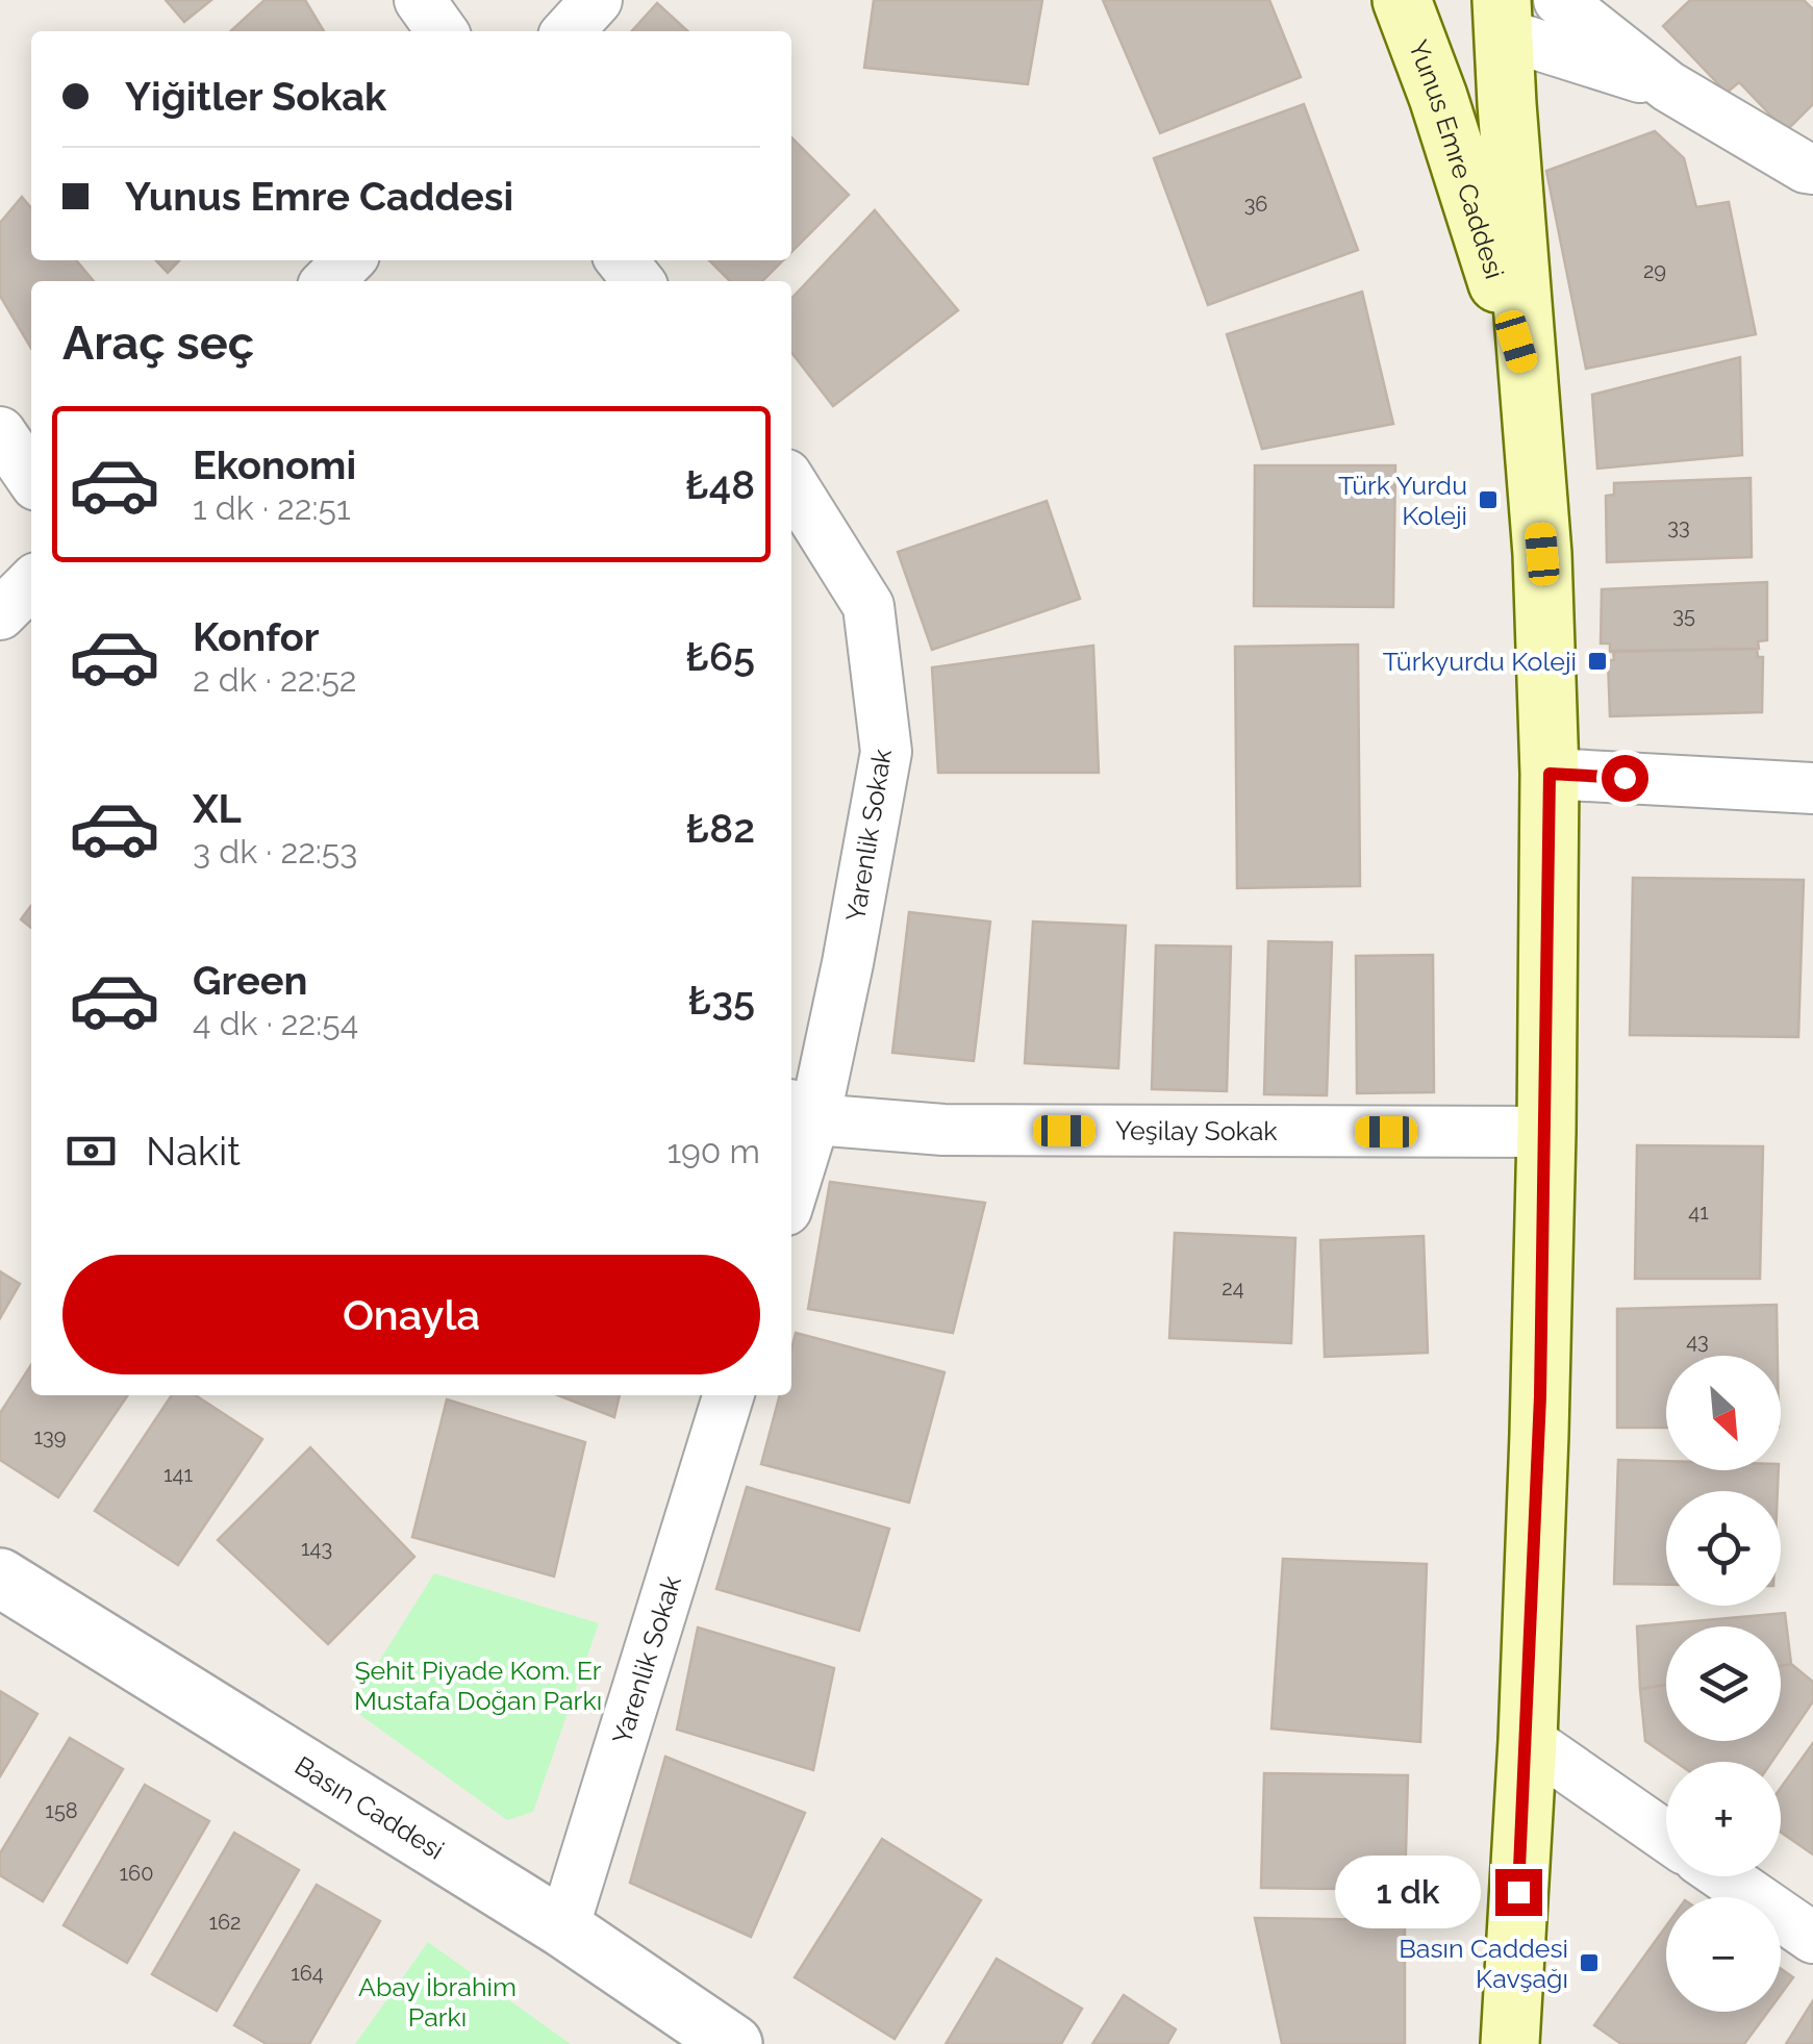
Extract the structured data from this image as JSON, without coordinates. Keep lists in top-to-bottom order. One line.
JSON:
{"streets":{"main road":["Yunus Emre Caddesi"],"street":["Yarenlik Sokak","Yeşilay Sokak","Basın Caddesi"]},"crossings":[["Yunus Emre Caddesi","Yeşilay Sokak"],["Yarenlik Sokak","Yeşilay Sokak"],["Yarenlik Sokak","Basın Caddesi"]],"parks":["Şehit Piyade Kom. Er Mustafa Doğan Parkı","Abay İbrahim Parkı"],"places":{"transit":["Türk Yurdu Koleji","Türkyurdu Koleji","Basın Caddesi Kavşağı"]},"house_numbers":["36","29","33","35","41","24","43","139","141","143","158","160","162","164"],"north":"bottom right","page":{"banner":["Yiğitler Sokak","Yunus Emre Caddesi"],"heading":"Araç seç","list":[{"name":"Ekonomi","note":"1 dk · 22:51","value":"₺48"},{"name":"Konfor","note":"2 dk · 22:52","value":"₺65"},{"name":"XL","note":"3 dk · 22:53","value":"₺82"},{"name":"Green","note":"4 dk · 22:54","value":"₺35"}],"pay":["Nakit","190 m"],"buttons":"Onayla","map_buttons":["+","−"],"bubble":"1 dk"}}
